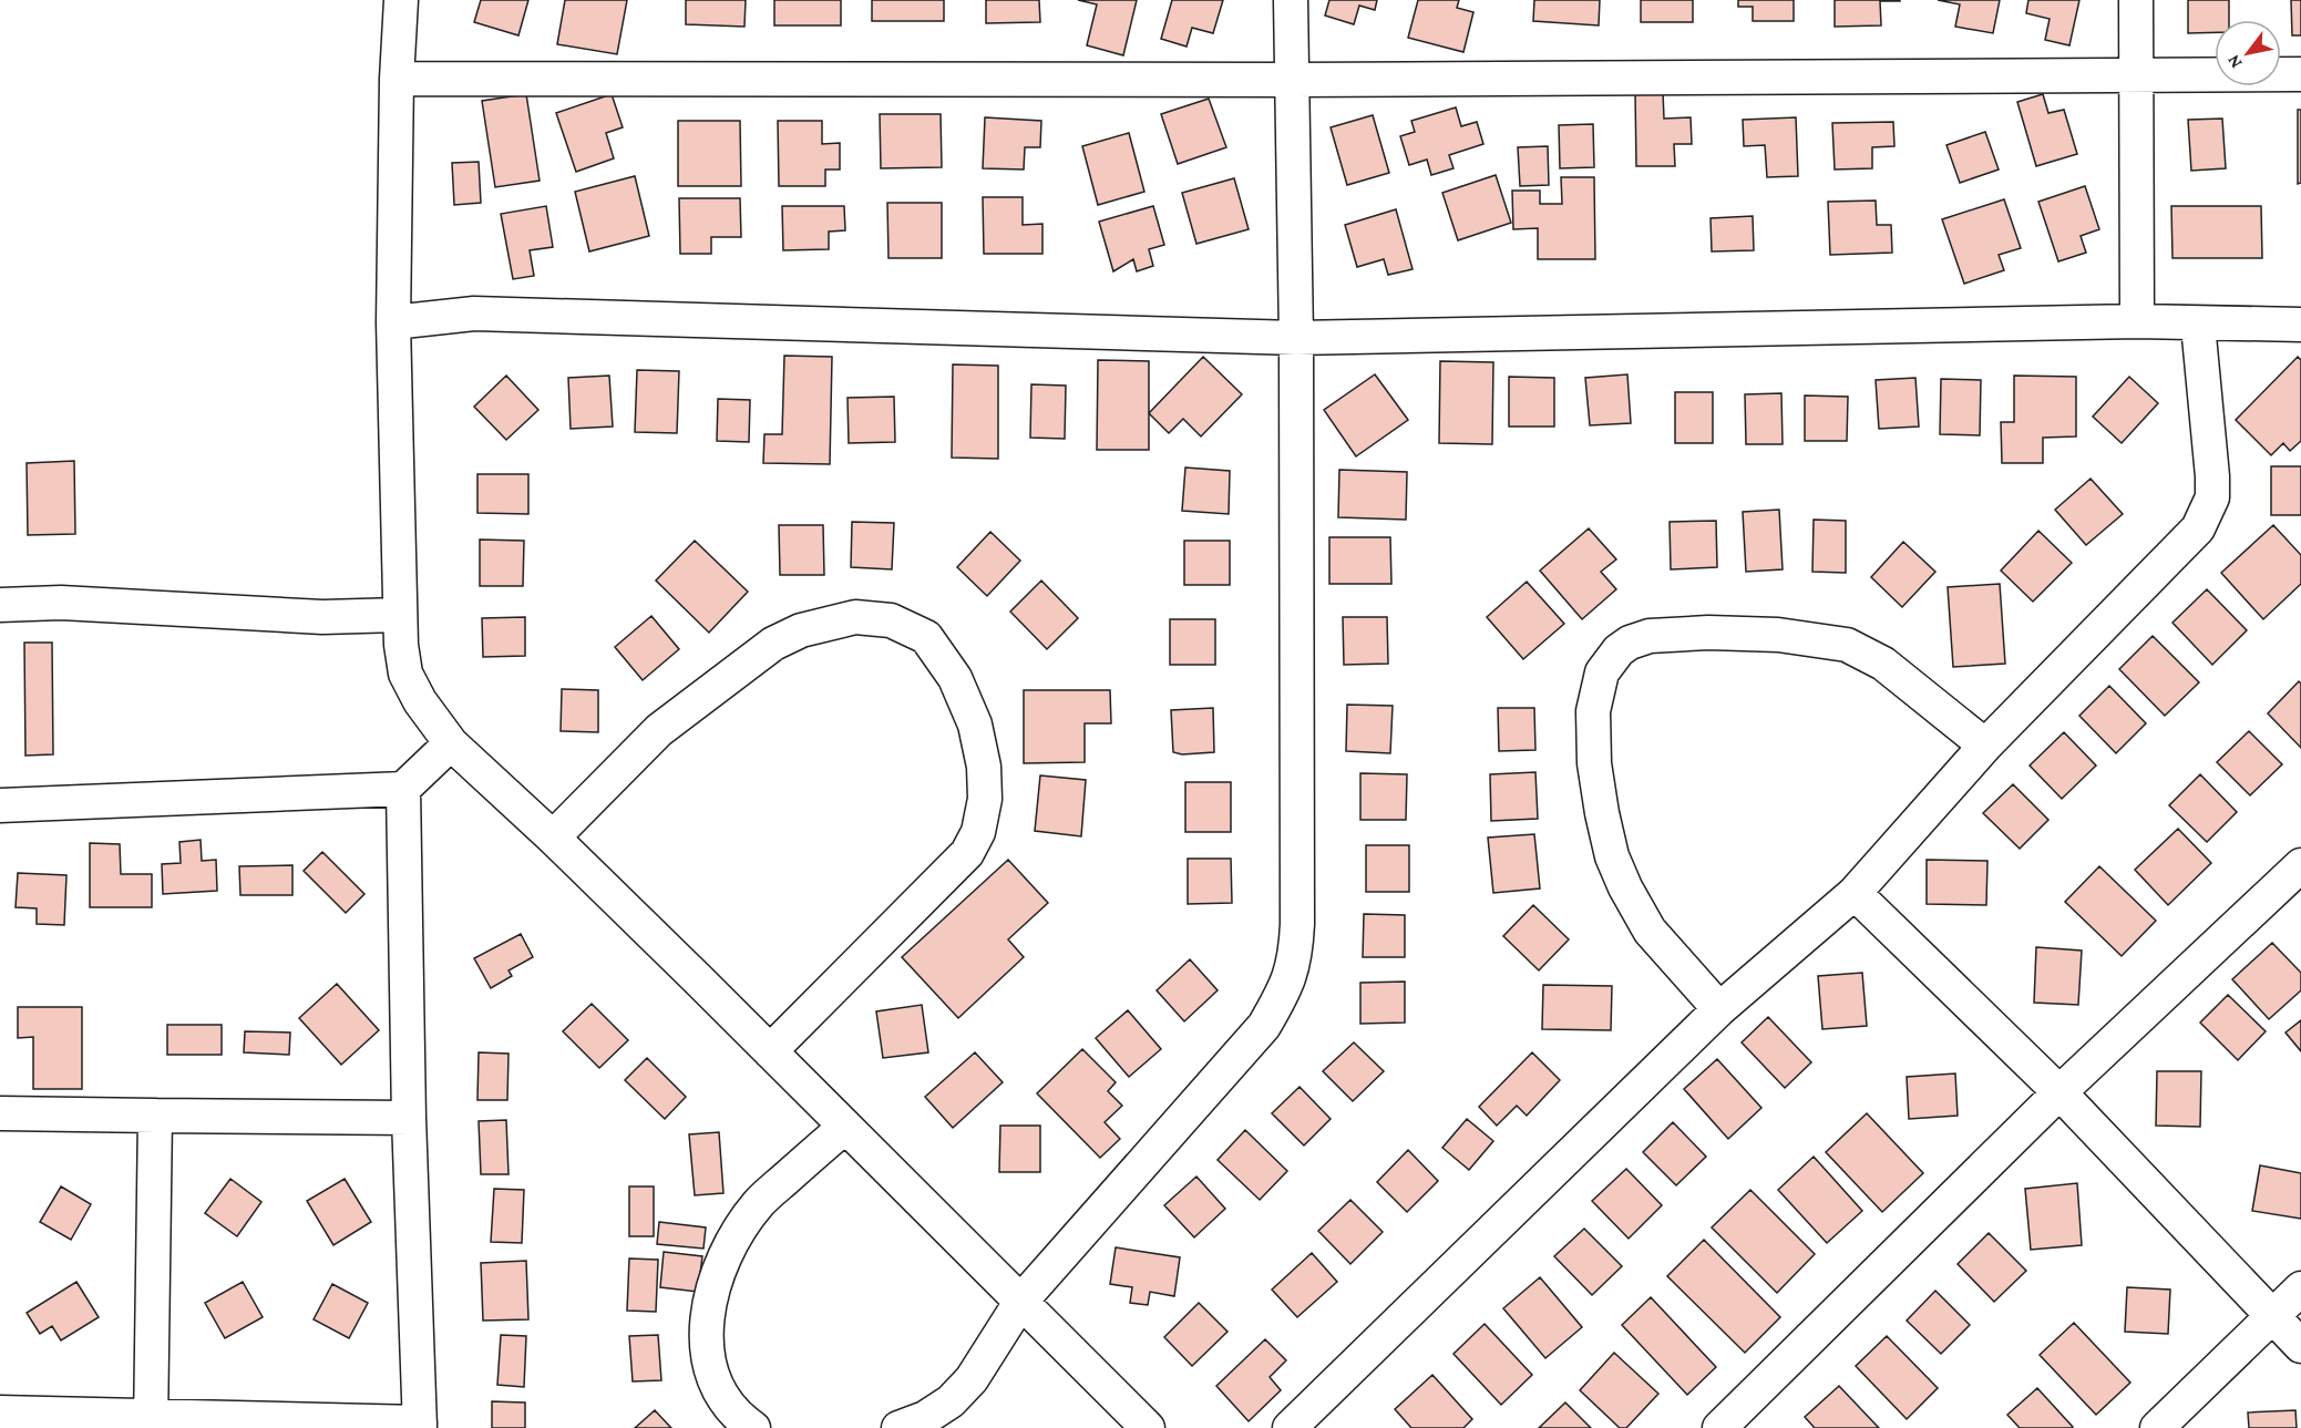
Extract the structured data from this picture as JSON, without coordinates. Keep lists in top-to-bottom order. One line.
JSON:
{"north":"bottom left"}
